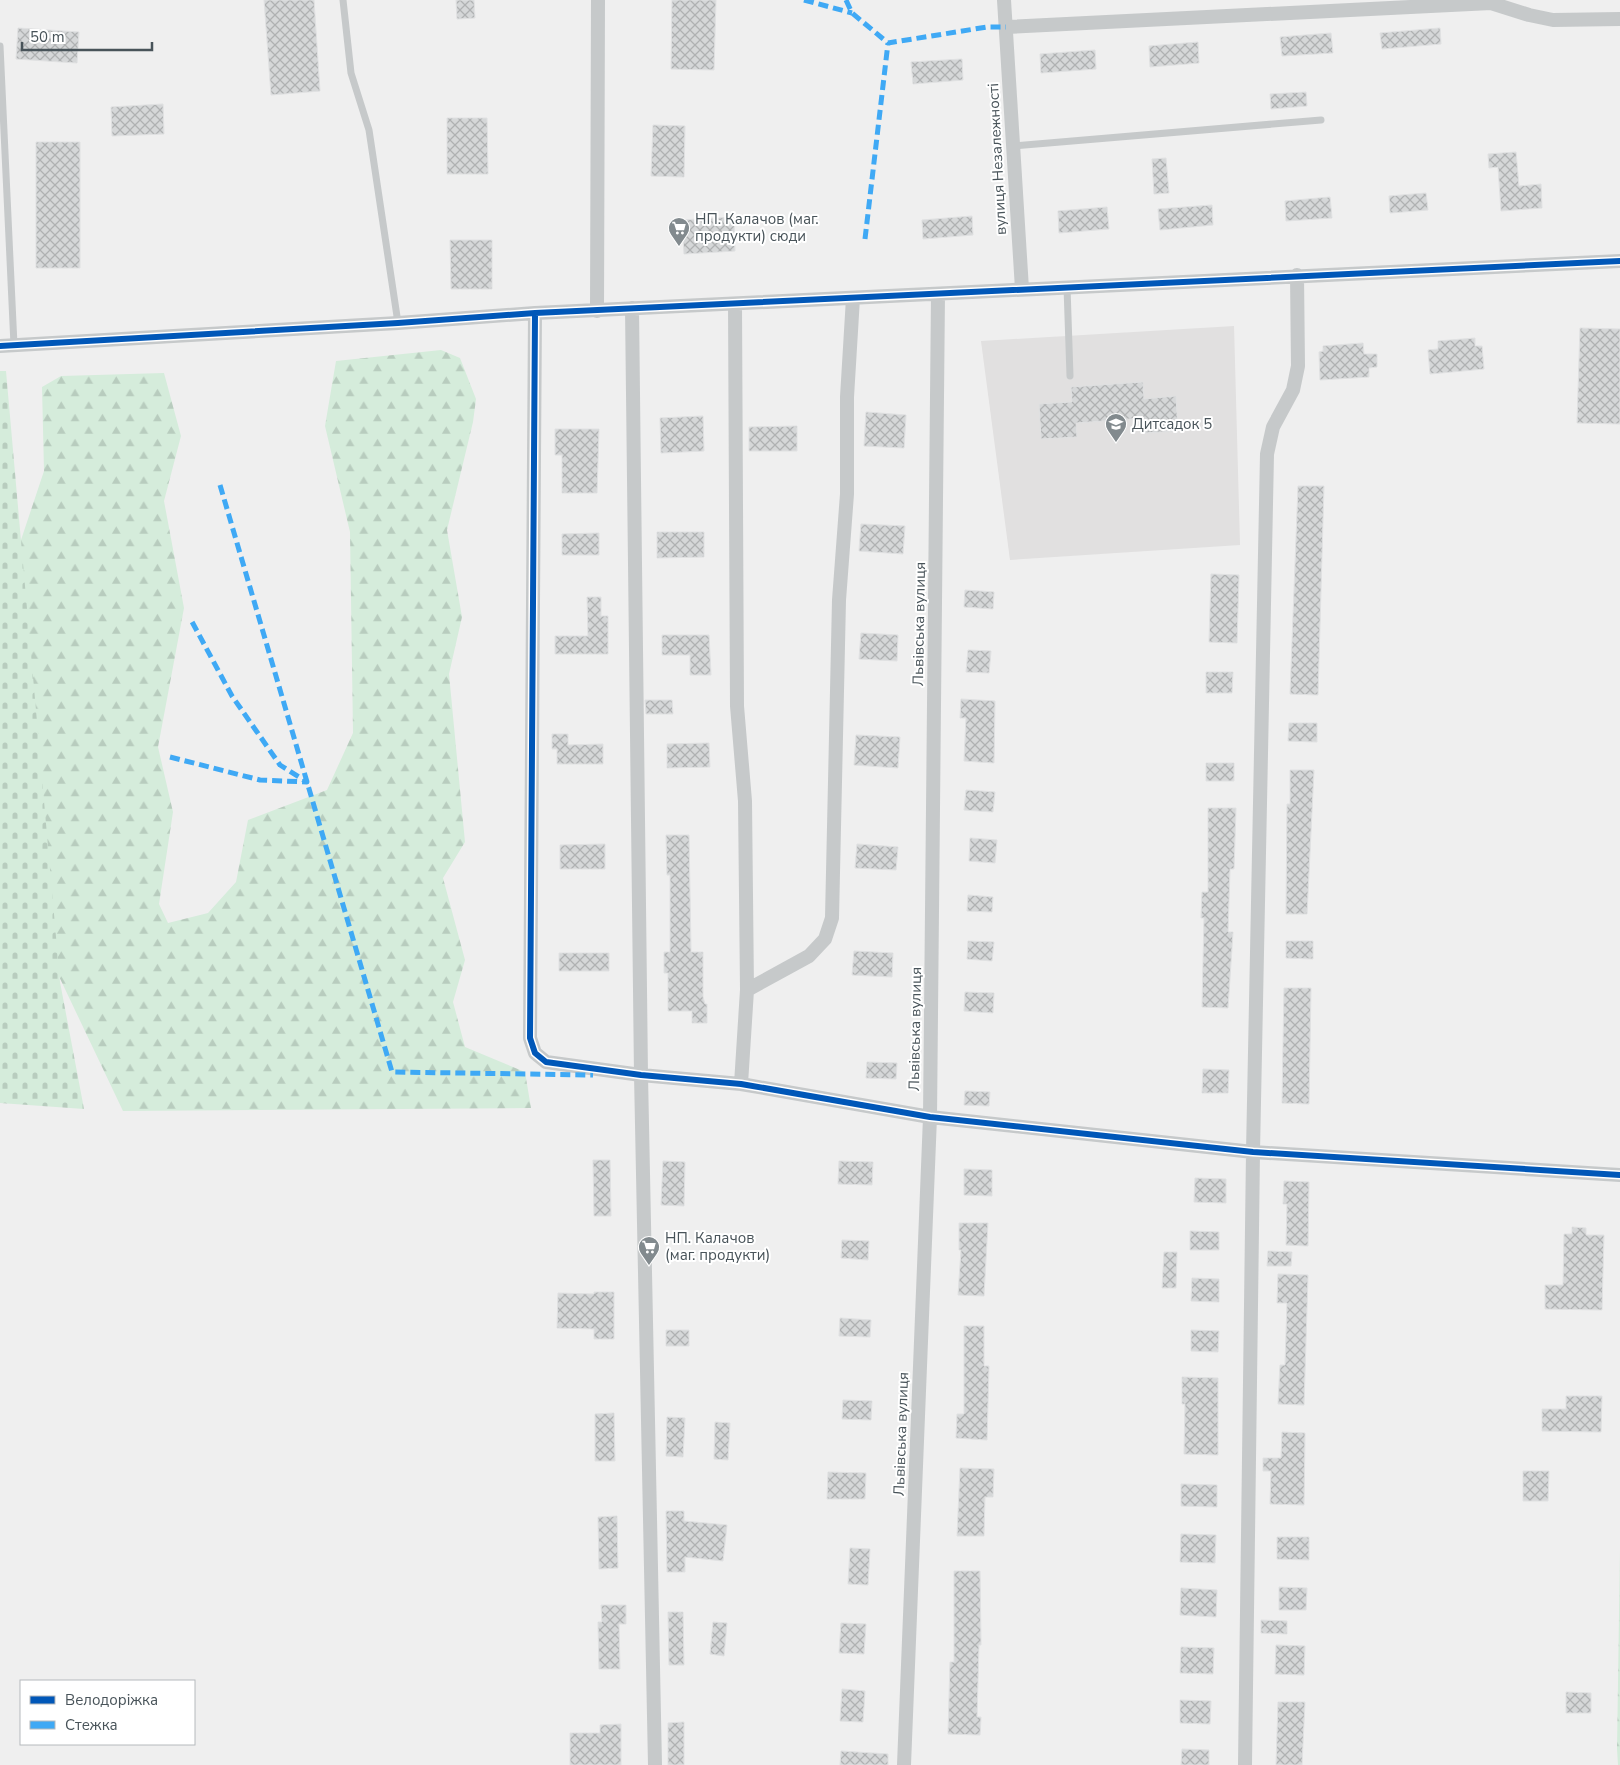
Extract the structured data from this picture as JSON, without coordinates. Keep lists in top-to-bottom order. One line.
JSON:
{"streets":{"street":["вулиця Незалежності","Львівська вулиця"]},"places":{"supermarket":["НП. Калачов (маг. продукти) сюди","НП. Калачов (маг. продукти)"],"school or university":["Дитсадок 5"]},"legend":["Велодоріжка","Стежка"],"scale_bar":"50 m"}
